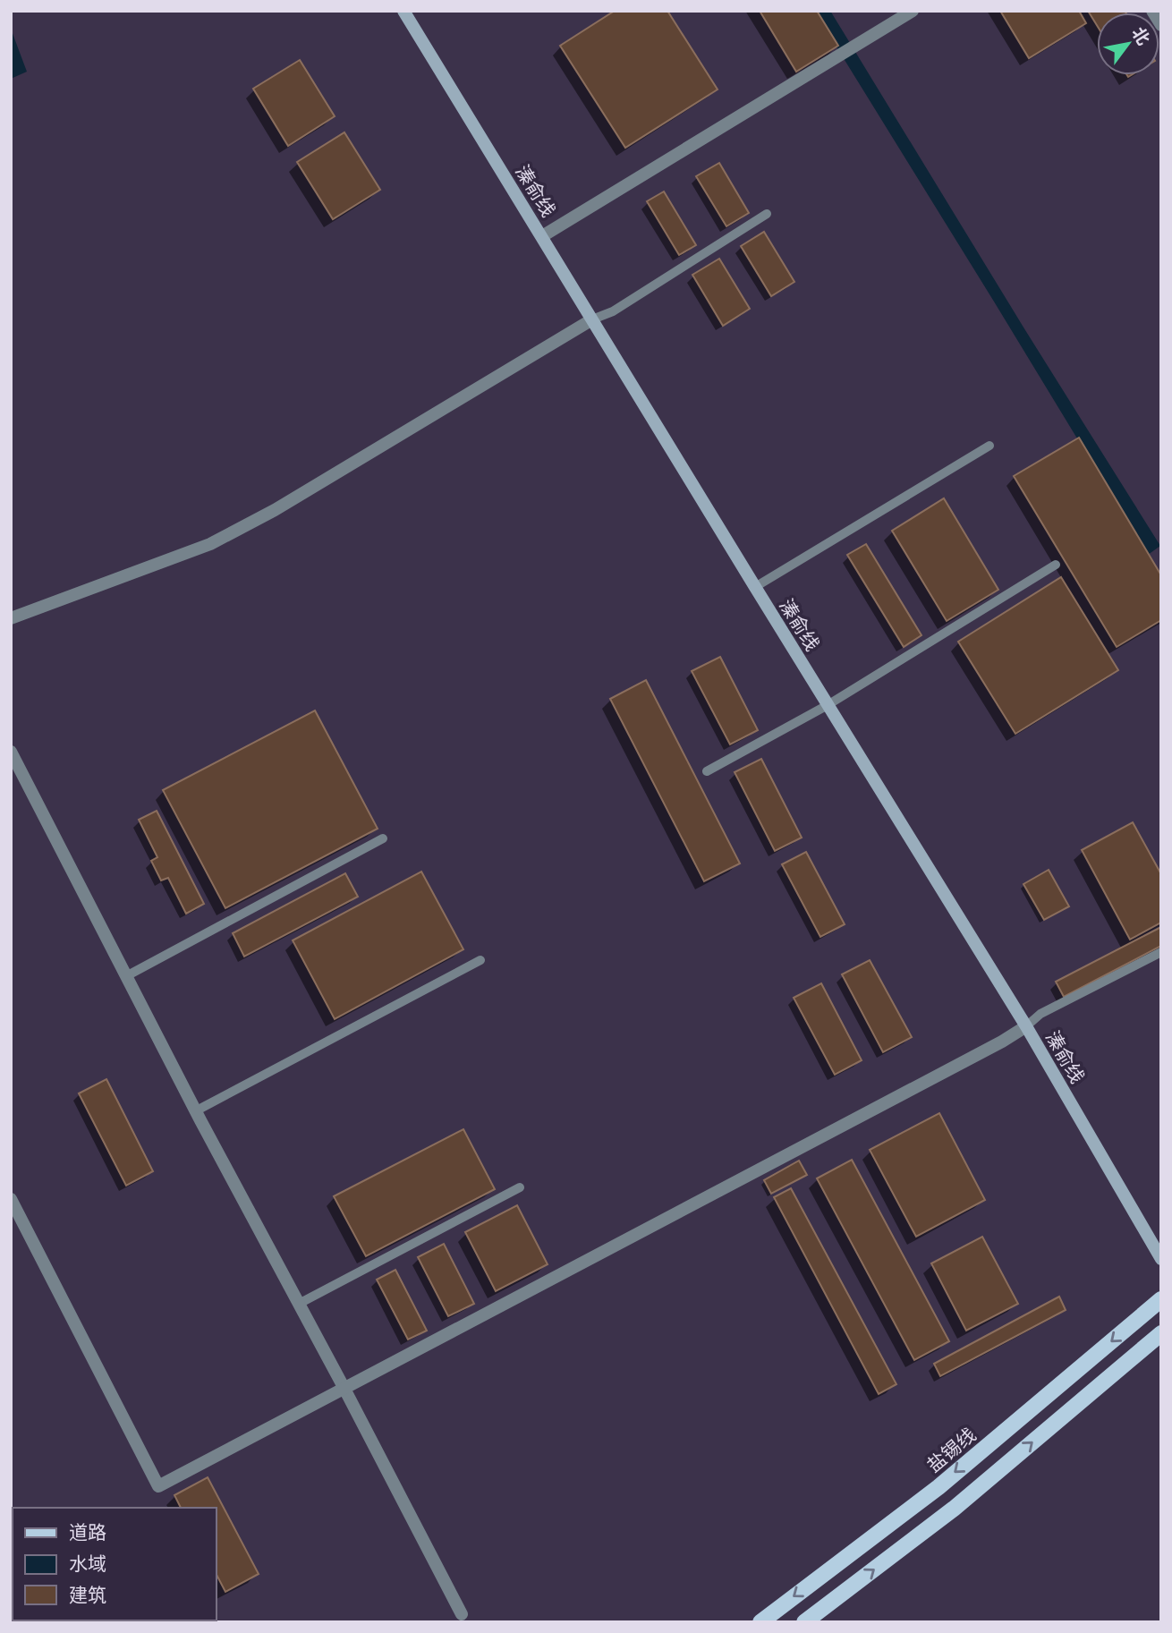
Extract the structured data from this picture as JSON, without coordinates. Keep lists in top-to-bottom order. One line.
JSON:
{"streets":{"main road":["溱俞线","盐锡线"]},"legend":["道路","水域","建筑"],"north":"top right"}
